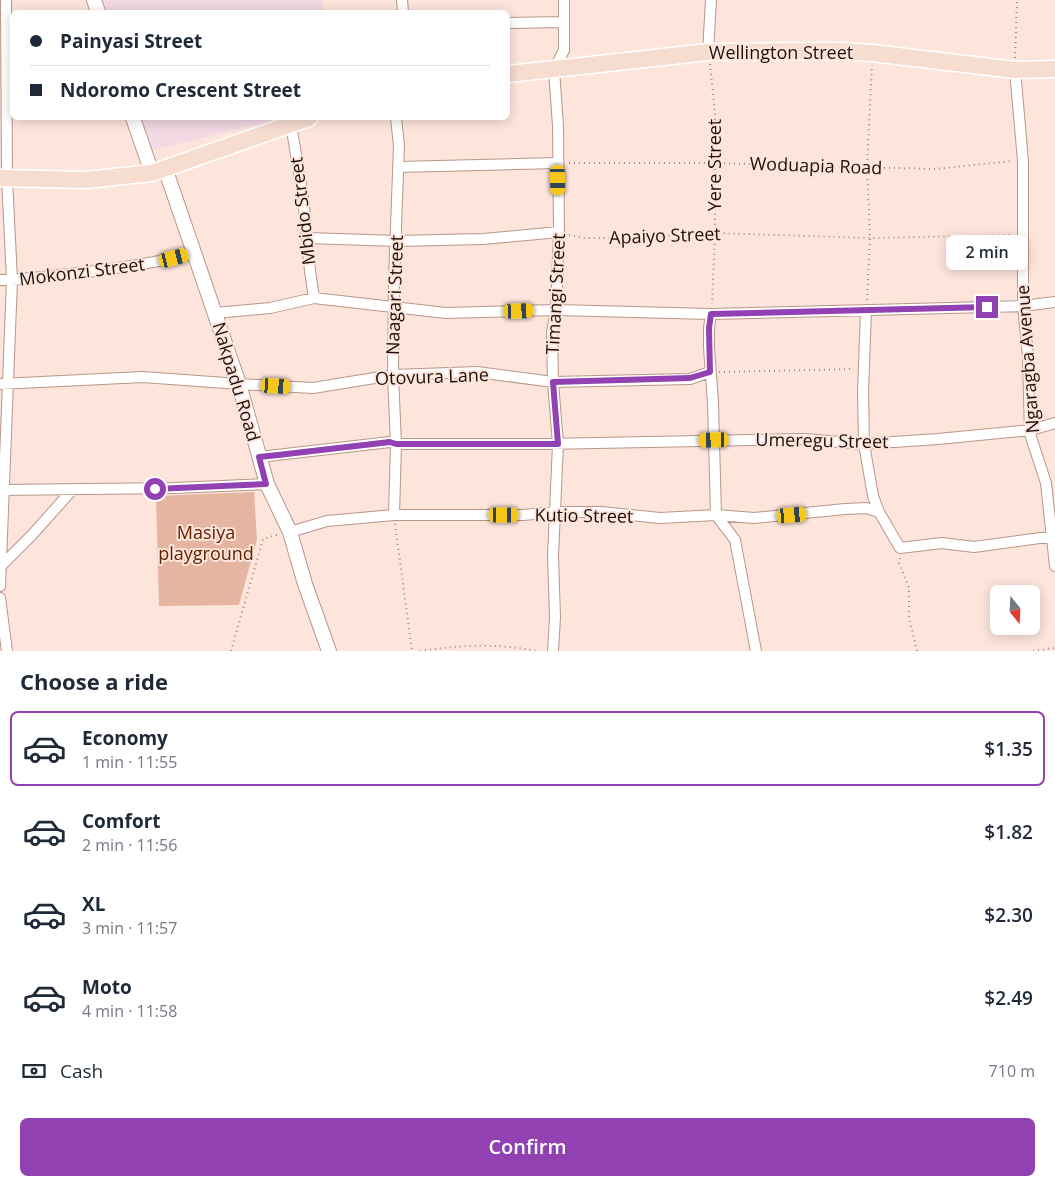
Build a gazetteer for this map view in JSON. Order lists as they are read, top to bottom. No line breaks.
{"streets":{"main road":["Wellington Street"],"street":["Mbido Street","Mokonzi Street","Timangi Street","Naagari Street","Ngaragba Avenue","Otovura Lane","Nakpadu Road","Umeregu Street","Kutio Street"],"path":["Yere Street","Woduapia Road","Apaiyo Street"]},"crossings":[["Wellington Street","Yere Street"],["Wellington Street","Timangi Street"],["Wellington Street","Ngaragba Avenue"],["Yere Street","Woduapia Road"],["Yere Street","Apaiyo Street"],["Woduapia Road","Timangi Street"],["Woduapia Road","Ngaragba Avenue"],["Apaiyo Street","Timangi Street"],["Apaiyo Street","Ngaragba Avenue"],["Mokonzi Street","Nakpadu Road"],["Timangi Street","Otovura Lane"],["Timangi Street","Umeregu Street"],["Timangi Street","Kutio Street"],["Naagari Street","Otovura Lane"],["Naagari Street","Umeregu Street"],["Naagari Street","Kutio Street"],["Ngaragba Avenue","Umeregu Street"],["Otovura Lane","Nakpadu Road"],["Nakpadu Road","Umeregu Street"],["Nakpadu Road","Kutio Street"]],"parks":["Masiya playground"],"north":"bottom","page":{"banner":["Painyasi Street","Ndoromo Crescent Street"],"bubble":"2 min","heading":"Choose a ride","list":[{"name":"Economy","note":"1 min · 11:55","value":"$1.35"},{"name":"Comfort","note":"2 min · 11:56","value":"$1.82"},{"name":"XL","note":"3 min · 11:57","value":"$2.30"},{"name":"Moto","note":"4 min · 11:58","value":"$2.49"}],"pay":["Cash","710 m"],"buttons":"Confirm"}}
